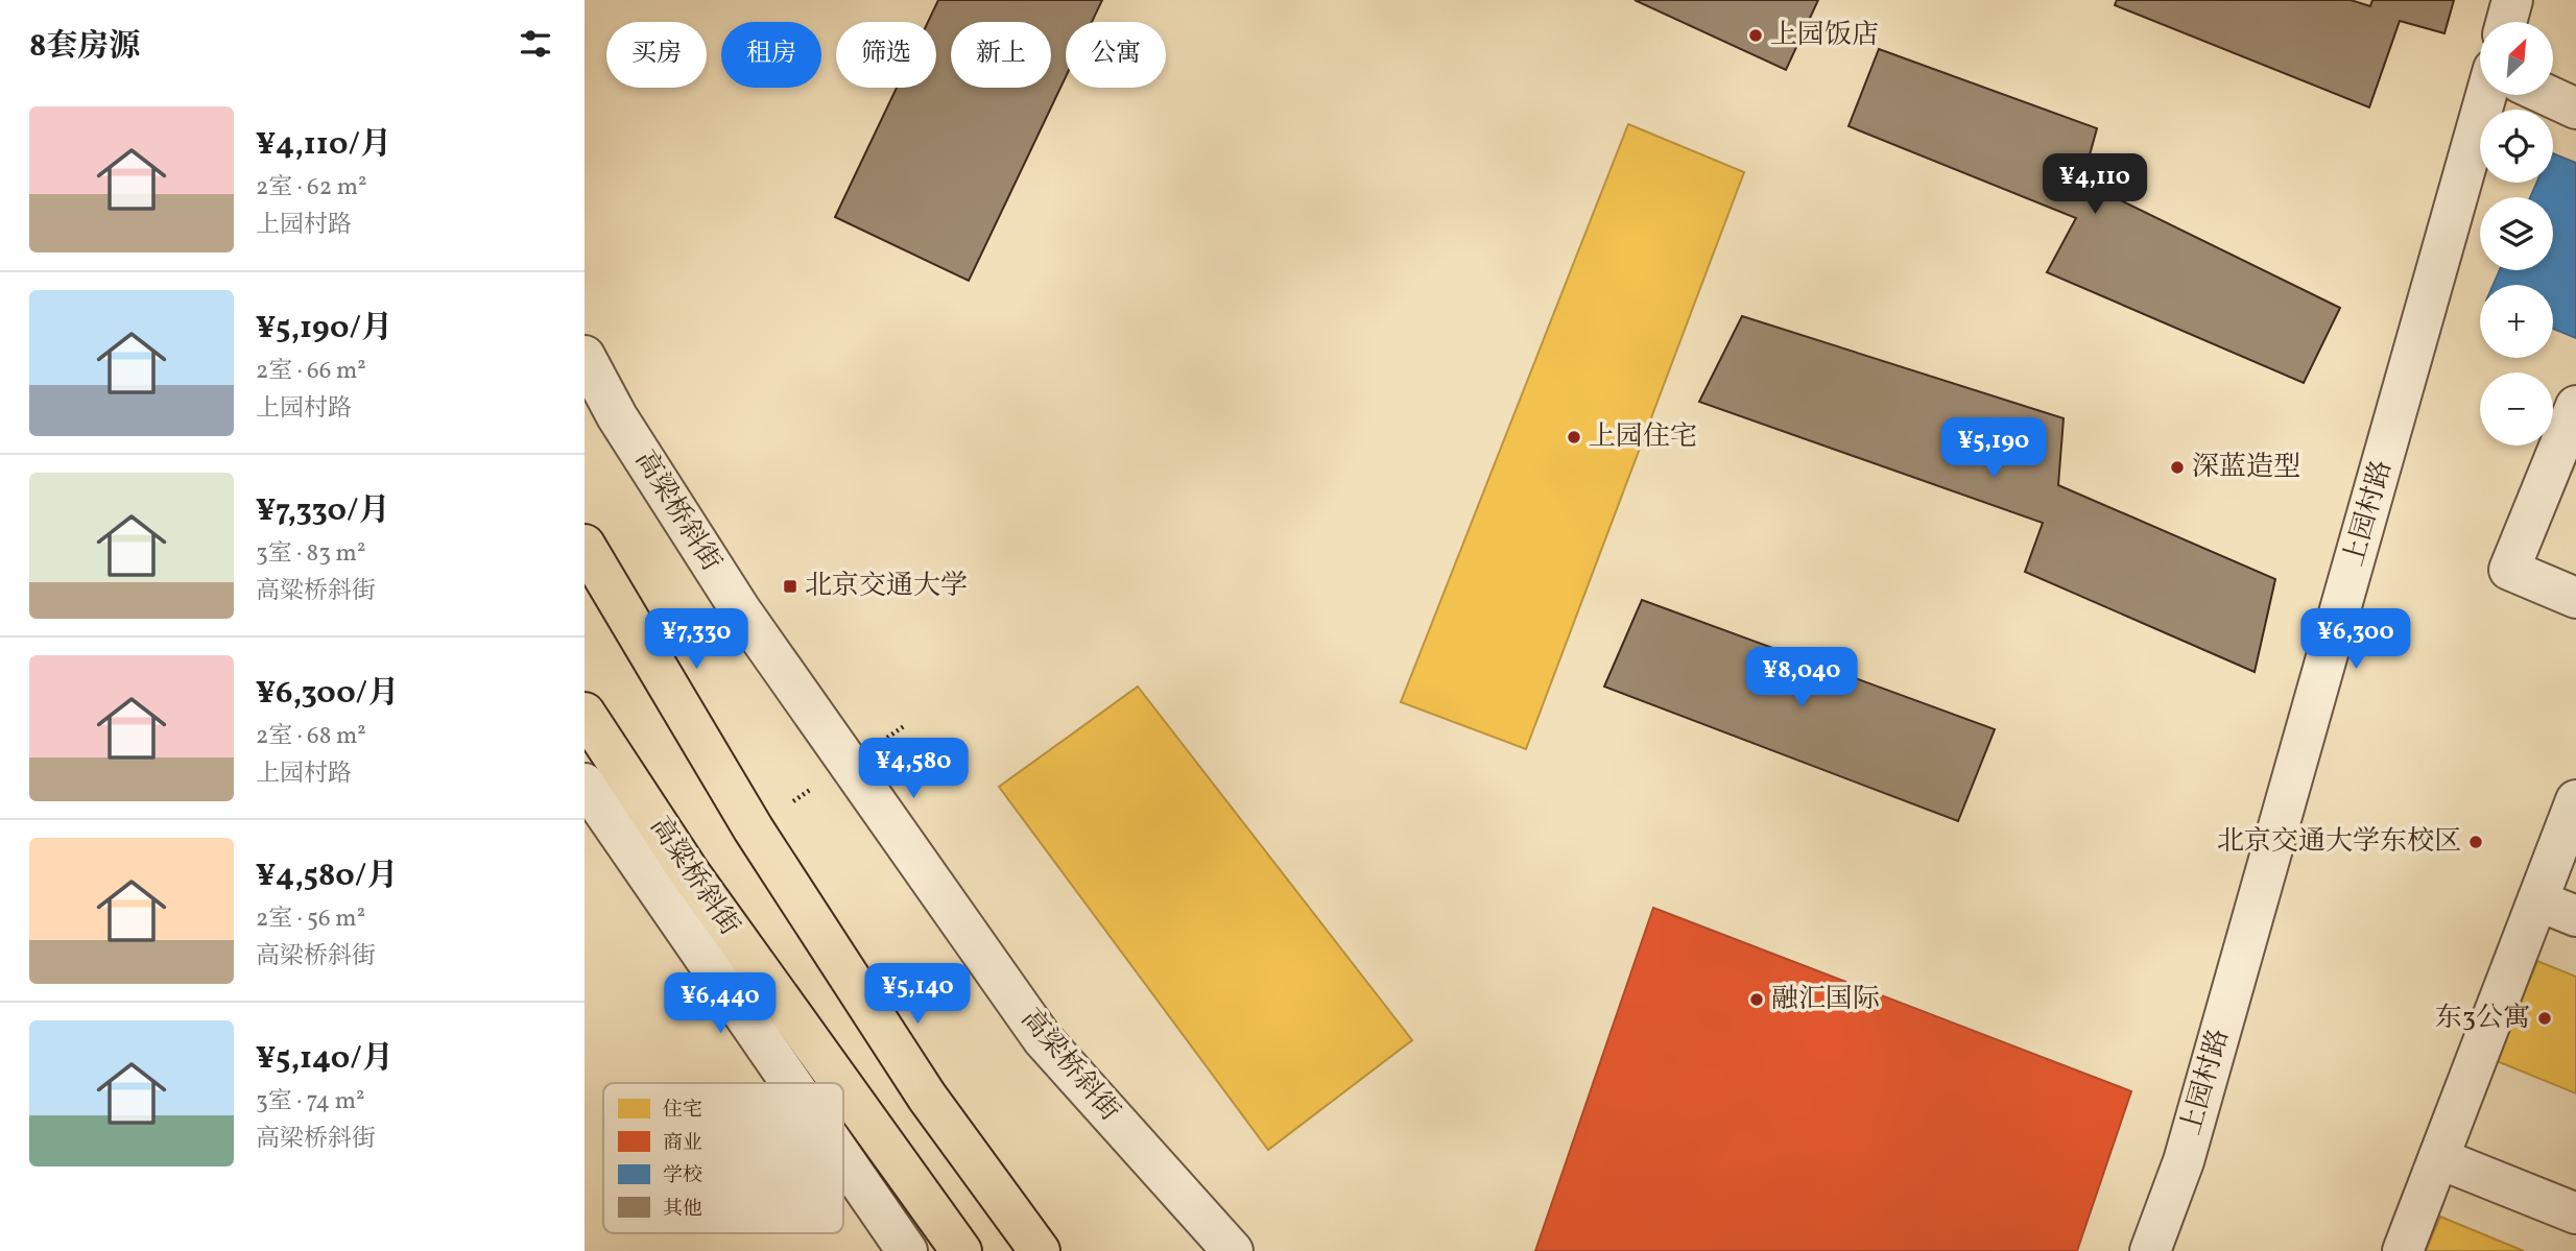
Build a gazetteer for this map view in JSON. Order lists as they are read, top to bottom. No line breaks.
{"streets":{"main road":["高粱桥斜街"],"street":["高梁桥斜街","上园村路"]},"places":{"other":["上园饭店","上园住宅","深蓝造型","北京交通大学东校区","融汇国际","东3公寓"],"transit":["北京交通大学"]},"legend":["住宅","商业","学校","其他"],"north":"top right","page":{"heading":"8套房源","map_buttons":["+","−"],"chip":["买房","租房","筛选","新上","公寓"],"list":[{"name":"¥4,110/月","note":"2室 · 62 m² · 上园村路"},{"name":"¥5,190/月","note":"2室 · 66 m² · 上园村路"},{"name":"¥7,330/月","note":"3室 · 83 m² · 高粱桥斜街"},{"name":"¥6,300/月","note":"2室 · 68 m² · 上园村路"},{"name":"¥4,580/月","note":"2室 · 56 m² · 高梁桥斜街"},{"name":"¥5,140/月","note":"3室 · 74 m² · 高梁桥斜街"}],"price":["¥4,110","¥5,190","¥7,330","¥6,300","¥8,040","¥4,580","¥5,140","¥6,440"]}}
